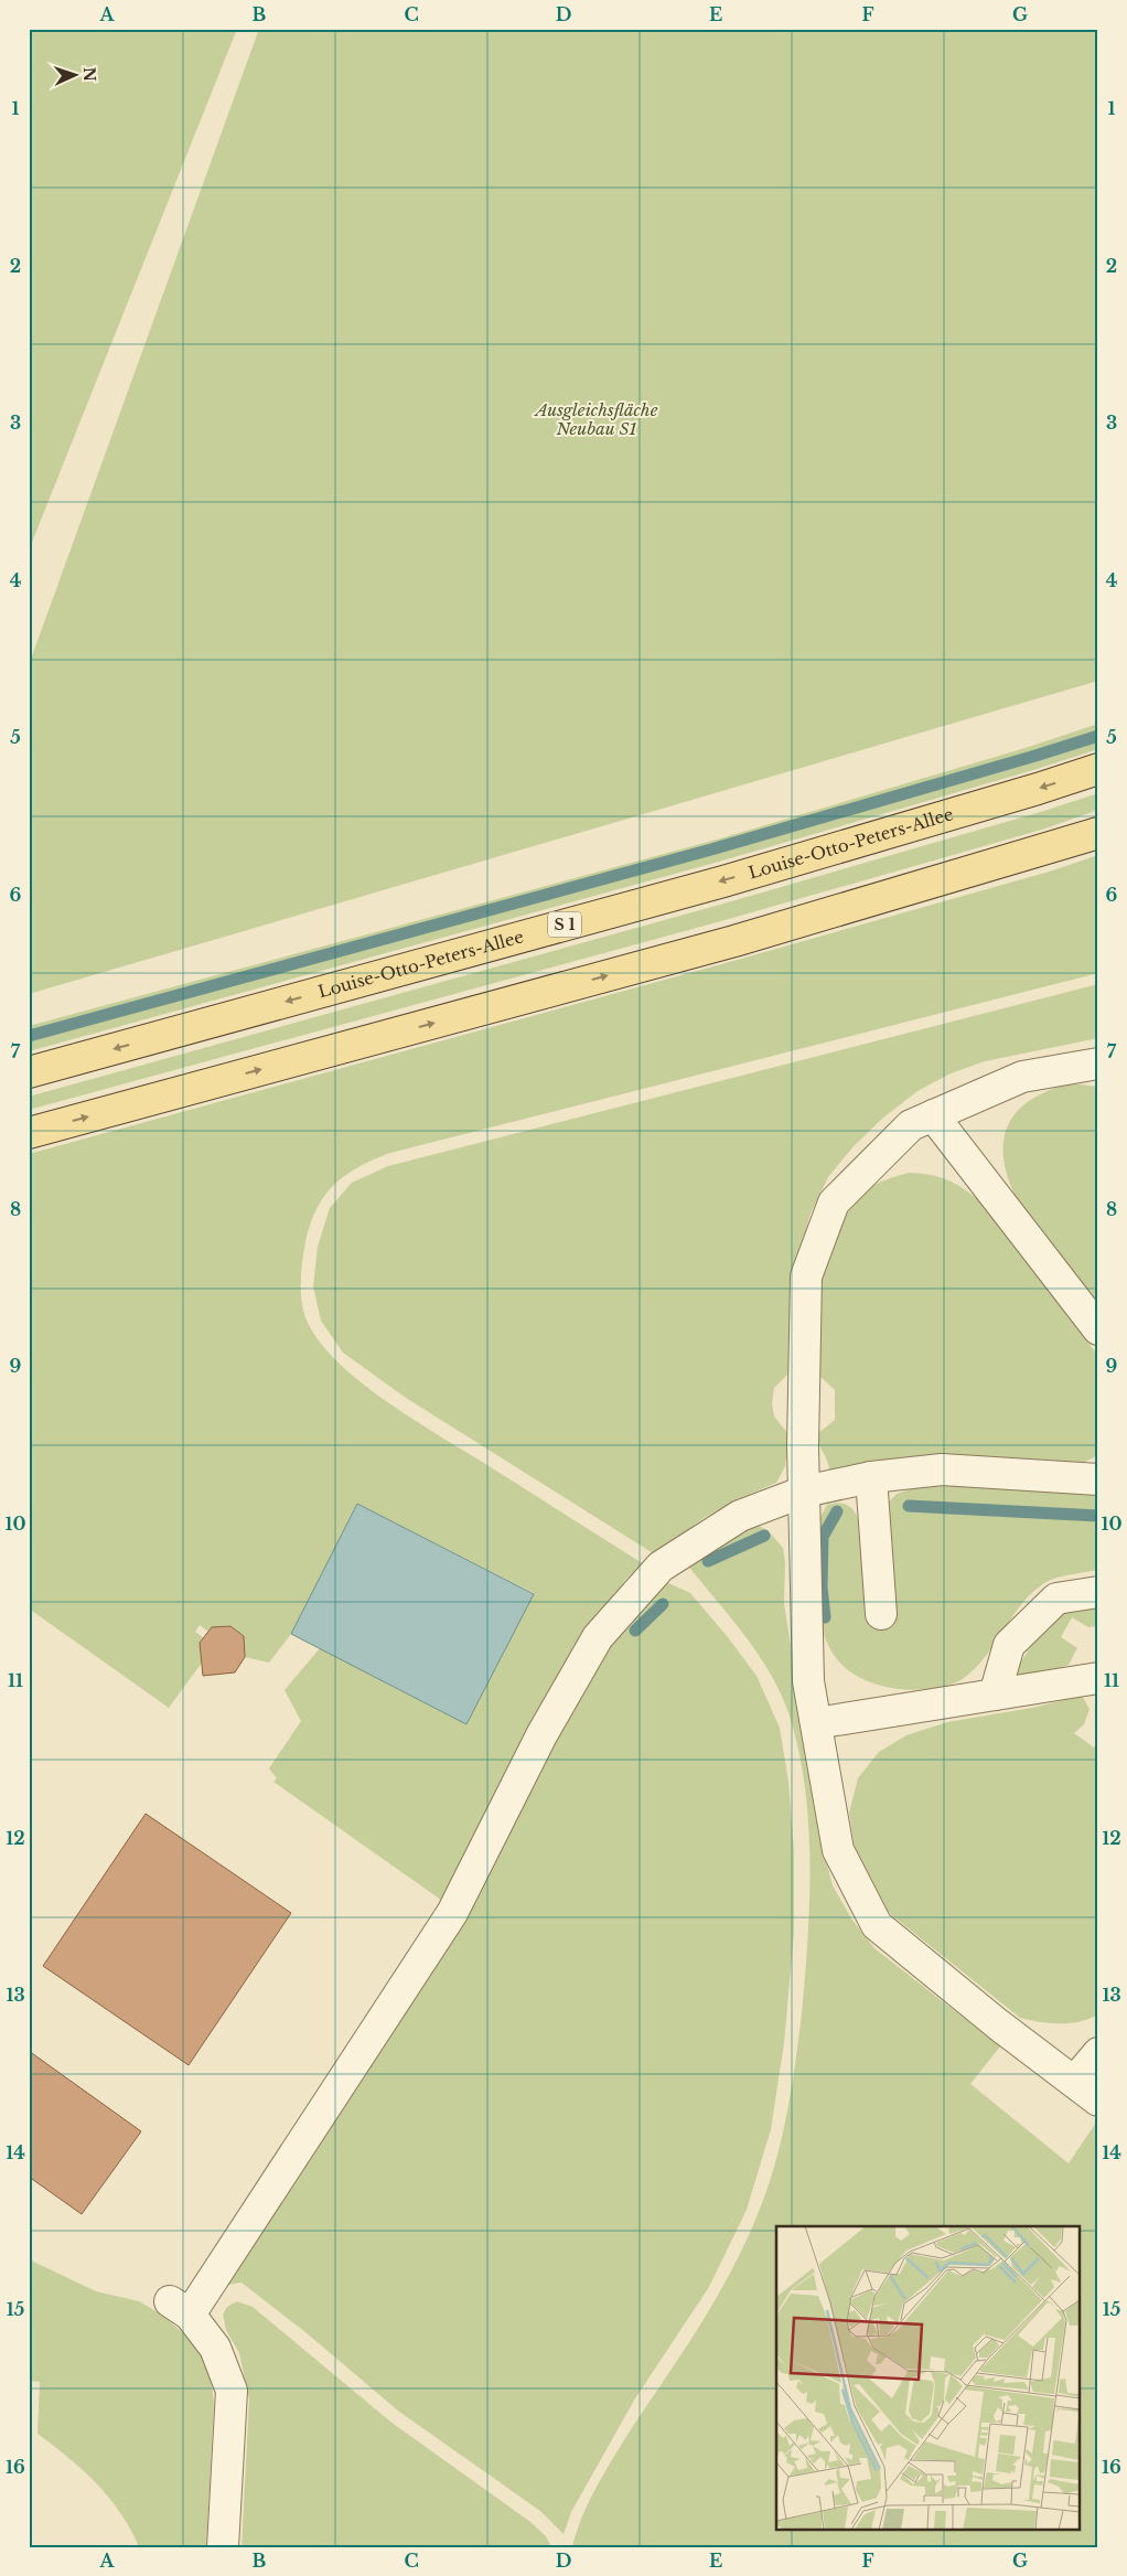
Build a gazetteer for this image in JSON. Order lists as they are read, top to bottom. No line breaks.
{"streets":{"main road":["Louise-Otto-Peters-Allee","S 1"]},"parks":["Ausgleichsfläche Neubau S1"],"north":"right","grid":{"columns":["A","B","C","D","E","F","G"],"rows":["1","2","3","4","5","6","7","8","9","10","11","12","13","14","15","16"]}}
